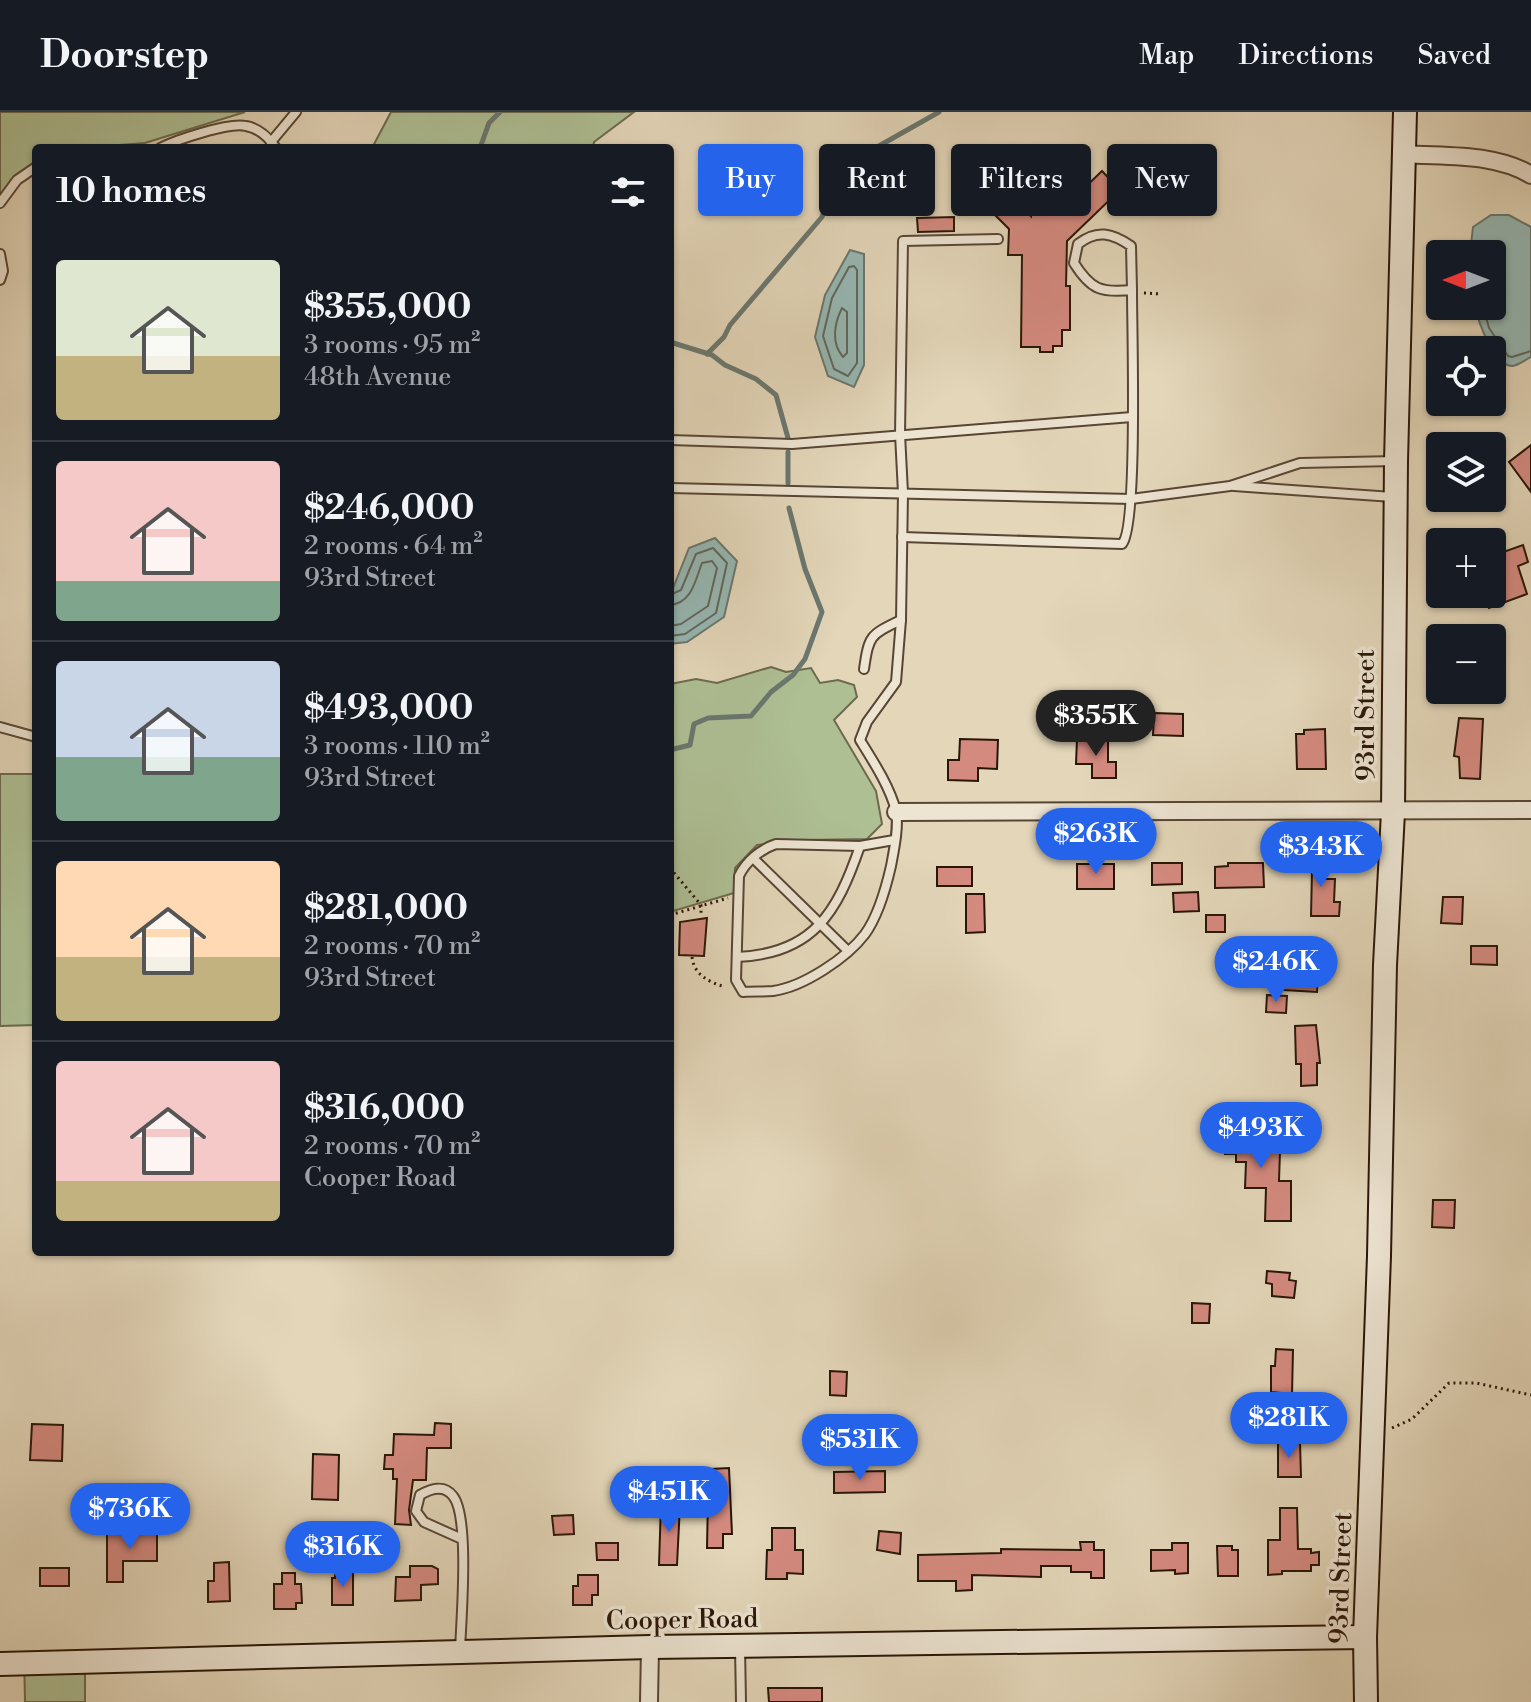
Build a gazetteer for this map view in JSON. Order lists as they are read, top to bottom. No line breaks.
{"streets":{"street":["93rd Street","Cooper Road"]},"crossings":[["93rd Street","Cooper Road"]],"north":"left","page":{"header":"Doorstep","nav":["Map","Directions","Saved"],"chip":["Buy","Rent","Filters","New"],"heading":"10 homes","map_buttons":["+","−"],"list":[{"name":"$355,000","note":"3 rooms · 95 m² · 48th Avenue"},{"name":"$246,000","note":"2 rooms · 64 m² · 93rd Street"},{"name":"$493,000","note":"3 rooms · 110 m² · 93rd Street"},{"name":"$281,000","note":"2 rooms · 70 m² · 93rd Street"},{"name":"$316,000","note":"2 rooms · 70 m² · Cooper Road"}],"price":["$355K","$263K","$343K","$246K","$493K","$281K","$531K","$451K","$736K","$316K"]}}
